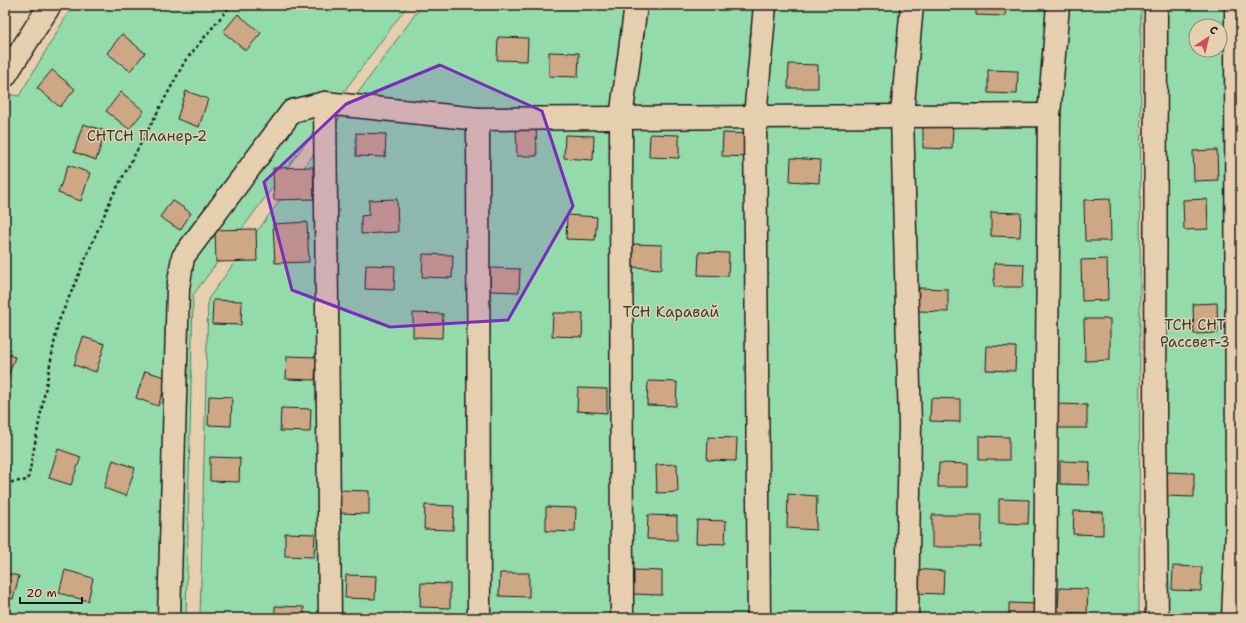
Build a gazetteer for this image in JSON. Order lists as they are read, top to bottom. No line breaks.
{"parks":["СНТСН Планер-2","ТСН Каравай","ТСН СНТ Рассвет-3"],"scale_bar":"20 m","north":"top right"}
